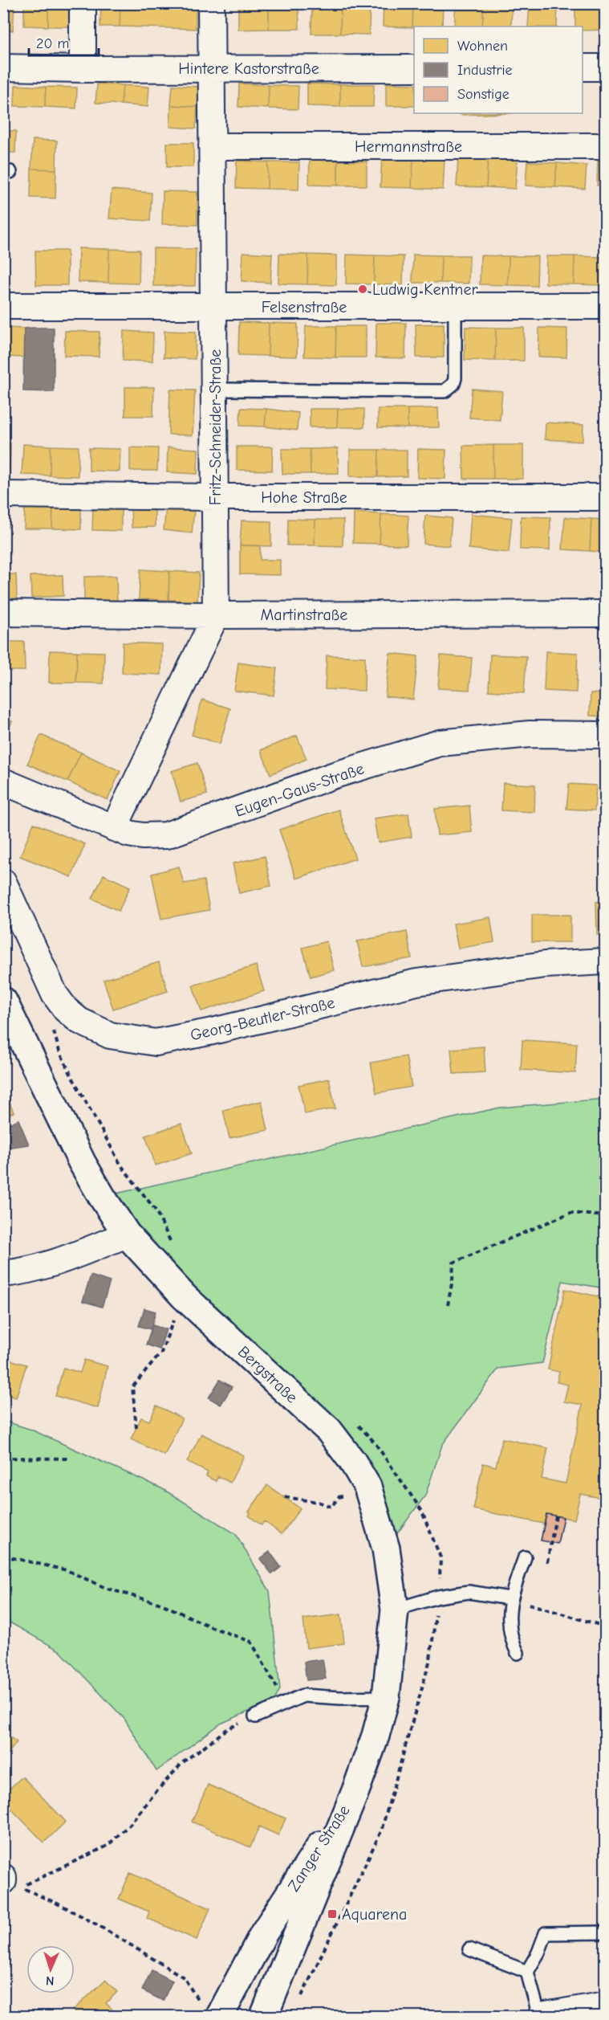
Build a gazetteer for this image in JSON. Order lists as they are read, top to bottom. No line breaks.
{"streets":{"street":["Hintere Kastorstraße","Hermannstraße","Felsenstraße","Fritz-Schneider-Straße","Hohe Straße","Martinstraße","Eugen-Gaus-Straße","Georg-Beutler-Straße","Bergstraße","Zanger Straße"]},"crossings":[["Hintere Kastorstraße","Fritz-Schneider-Straße"],["Hermannstraße","Fritz-Schneider-Straße"],["Felsenstraße","Fritz-Schneider-Straße"],["Fritz-Schneider-Straße","Hohe Straße"],["Fritz-Schneider-Straße","Martinstraße"],["Fritz-Schneider-Straße","Eugen-Gaus-Straße"],["Bergstraße","Zanger Straße"]],"places":{"other":["Ludwig Kentner"],"transit":["Aquarena"]},"legend":["Wohnen","Industrie","Sonstige"],"scale_bar":"20 m","north":"bottom"}
